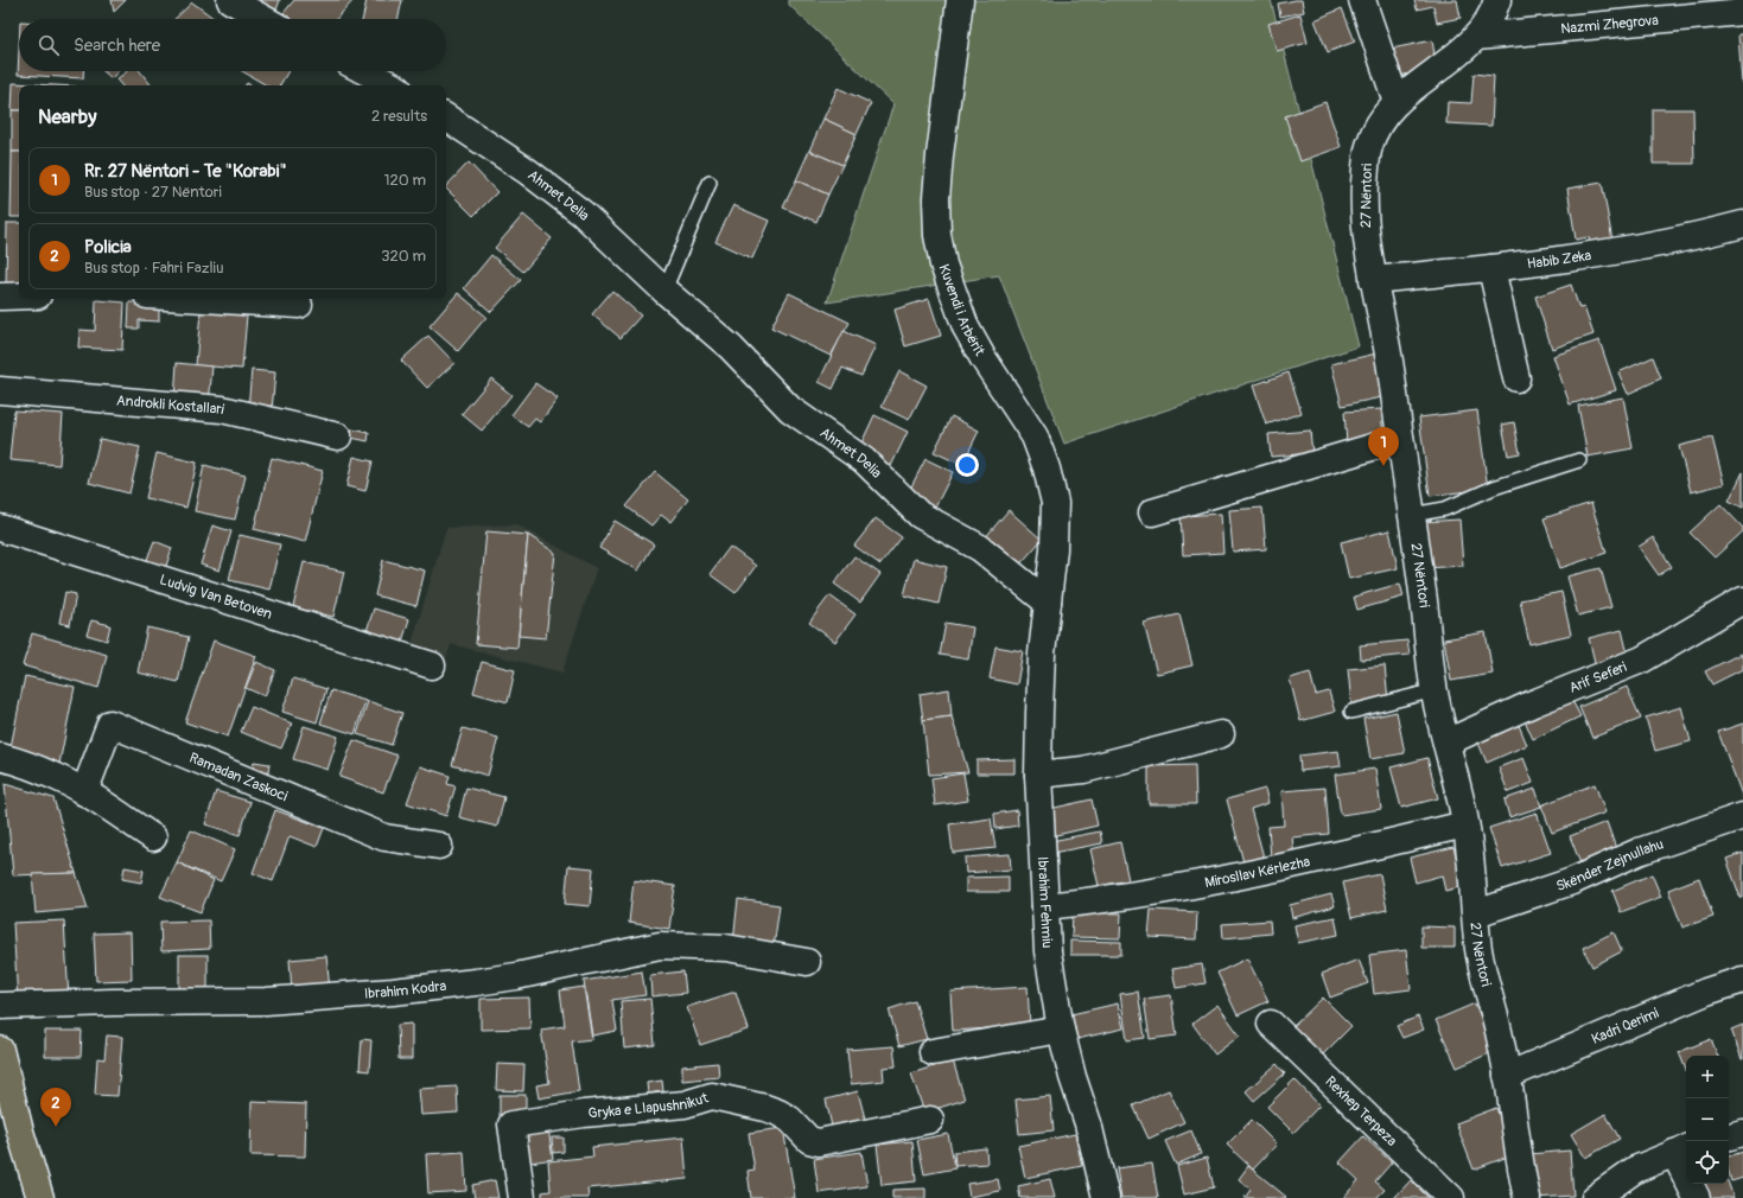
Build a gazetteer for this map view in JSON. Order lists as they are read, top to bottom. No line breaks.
{"streets":{"street":["Nazmi Zhegrova","Ahmet Delia","27 Nëntori","Habib Zeka","Kuvendi i Arbërit","Androkli Kostallari","Ludvig Van Betoven","Arif Seferi","Ramadan Zaskoci","Skënder Zejnullahu","Mirosllav Kërlezha","Ibrahim Fehmiu","Ibrahim Kodra","Kadri Qerimi","Gryka e Llapushnikut","Rexhep Terpeza"]},"crossings":[["Nazmi Zhegrova","27 Nëntori"],["Ahmet Delia","Kuvendi i Arbërit"],["Ahmet Delia","Ibrahim Fehmiu"],["27 Nëntori","Habib Zeka"],["27 Nëntori","Arif Seferi"],["27 Nëntori","Skënder Zejnullahu"],["27 Nëntori","Mirosllav Kërlezha"],["27 Nëntori","Kadri Qerimi"],["Kuvendi i Arbërit","Ibrahim Fehmiu"],["Mirosllav Kërlezha","Ibrahim Fehmiu"]],"page":{"search":"Search here","heading":["Nearby","2 results"],"list":[{"mark":"1","name":"Rr. 27 Nëntori - Te \"Korabi\"","note":"Bus stop · 27 Nëntori","value":"120 m"},{"mark":"2","name":"Policia","note":"Bus stop · Fahri Fazliu","value":"320 m"}],"pins":["1","2"],"map_buttons":["+","−"]}}
